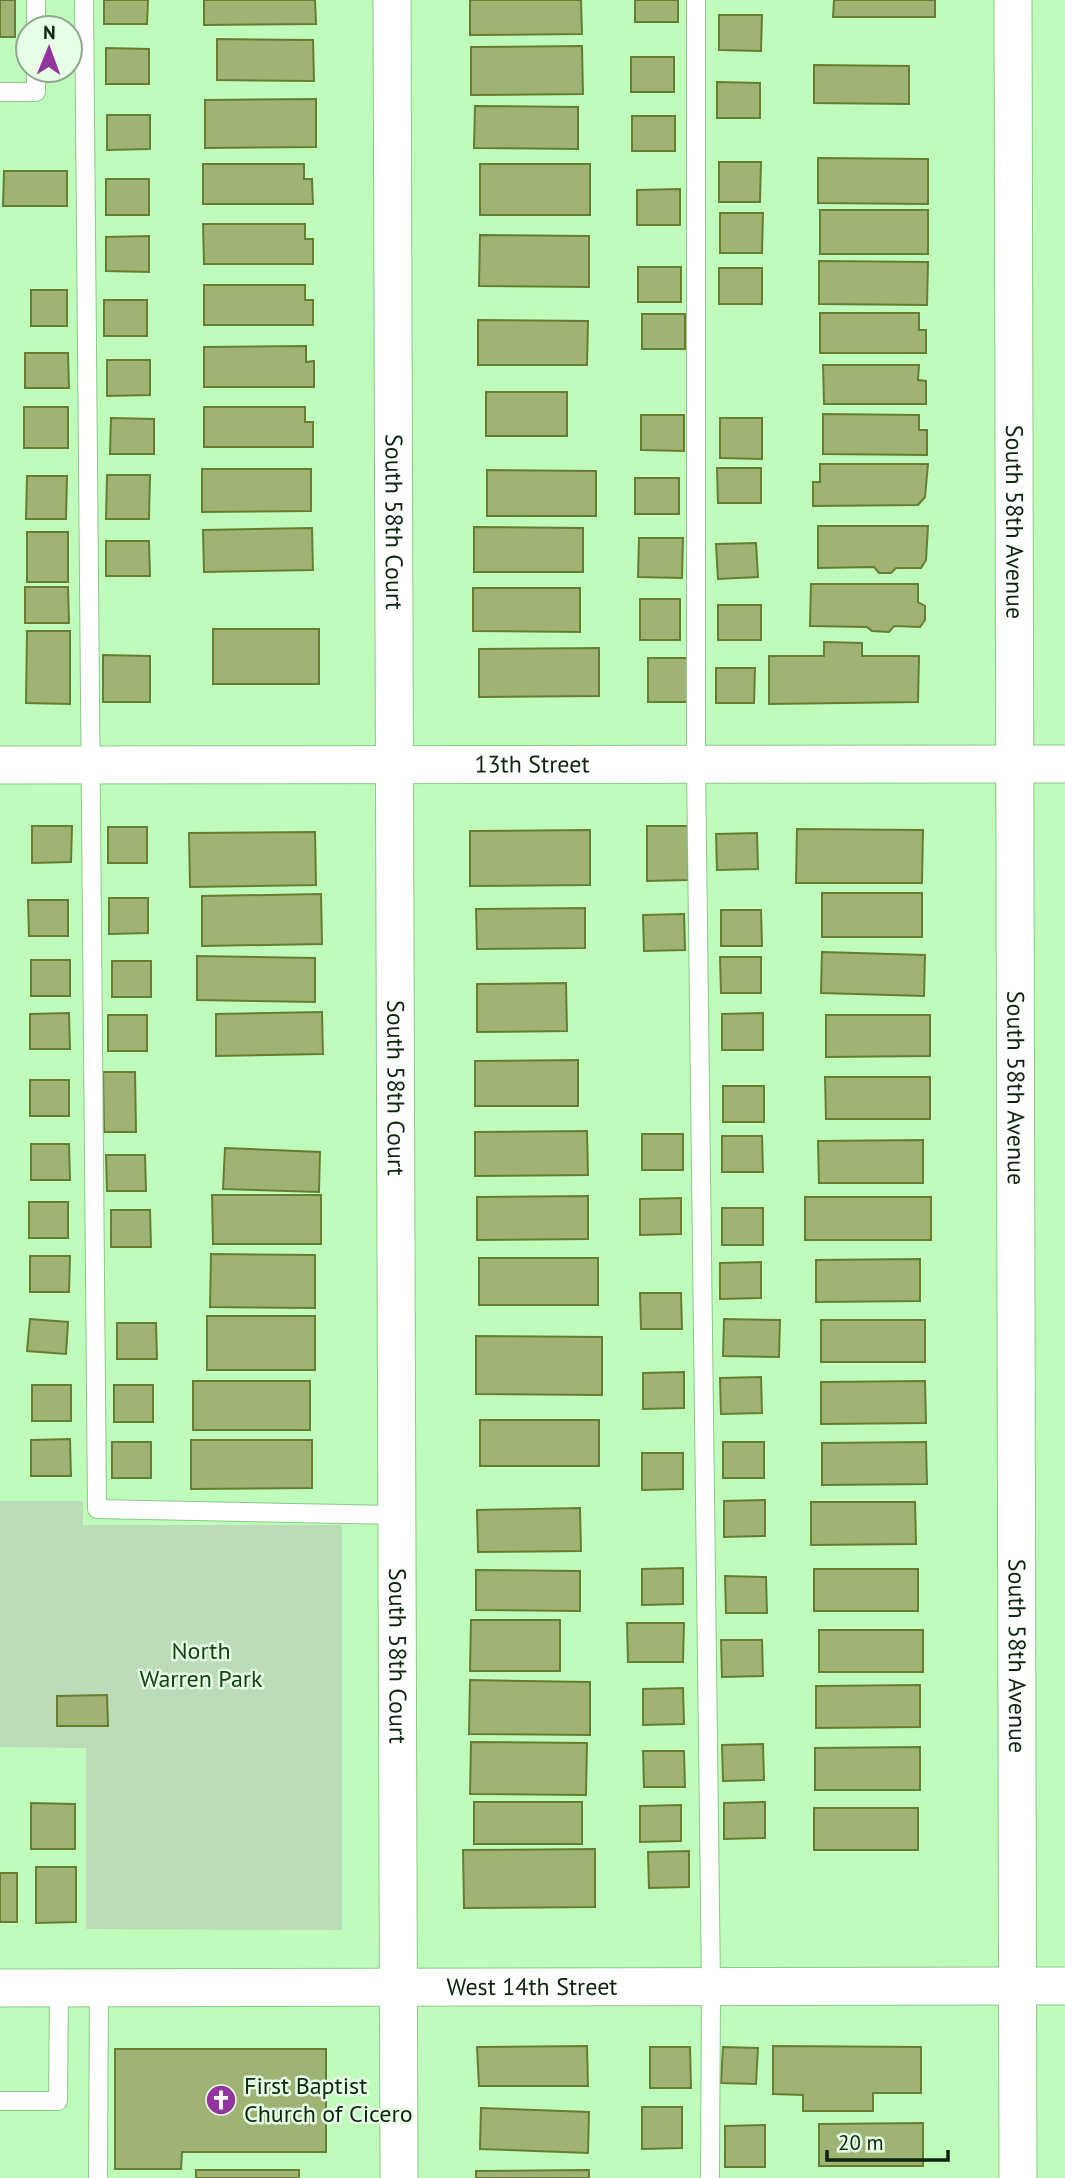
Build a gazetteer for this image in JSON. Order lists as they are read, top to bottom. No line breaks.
{"streets":{"street":["South 58th Court","South 58th Avenue","13th Street","West 14th Street"]},"crossings":[["South 58th Court","13th Street"],["South 58th Court","West 14th Street"],["South 58th Avenue","13th Street"],["South 58th Avenue","West 14th Street"]],"parks":["North Warren Park"],"places":{"church":["First Baptist Church of Cicero"]},"scale_bar":"20 m","north":"top"}
